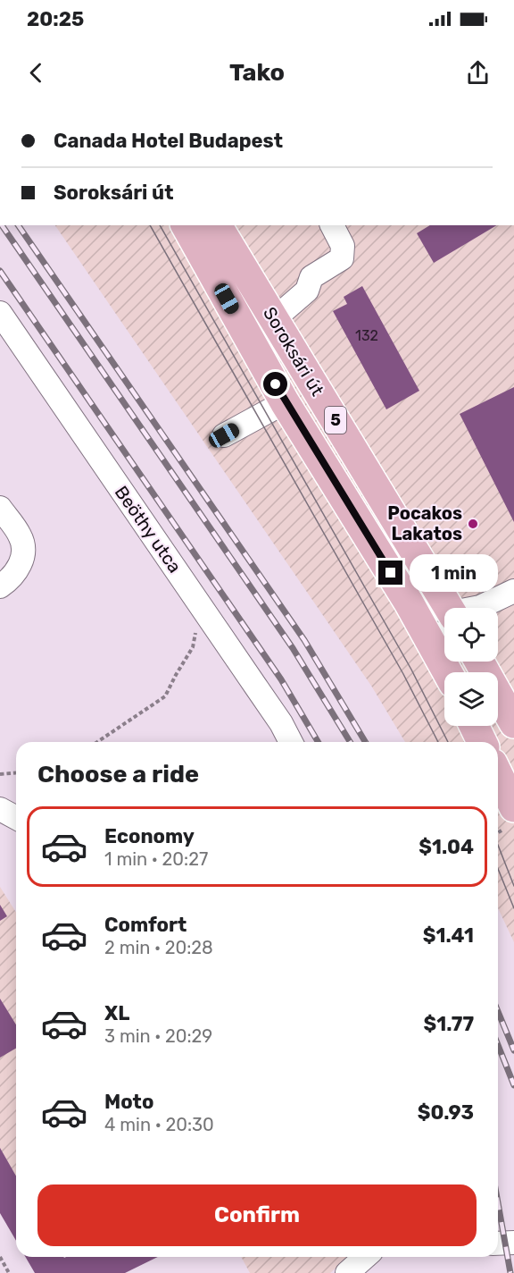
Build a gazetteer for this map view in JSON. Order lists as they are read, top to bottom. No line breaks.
{"streets":{"main road":["Soroksári út","5"],"street":["Beöthy utca"]},"places":["Pocakos Lakatos"],"house_numbers":["132"],"page":{"status":"20:25","header":"Tako","banner":["Canada Hotel Budapest","Soroksári út"],"bubble":"1 min","heading":"Choose a ride","list":[{"name":"Economy","note":"1 min · 20:27","value":"$1.04"},{"name":"Comfort","note":"2 min · 20:28","value":"$1.41"},{"name":"XL","note":"3 min · 20:29","value":"$1.77"},{"name":"Moto","note":"4 min · 20:30","value":"$0.93"}],"buttons":"Confirm"}}
